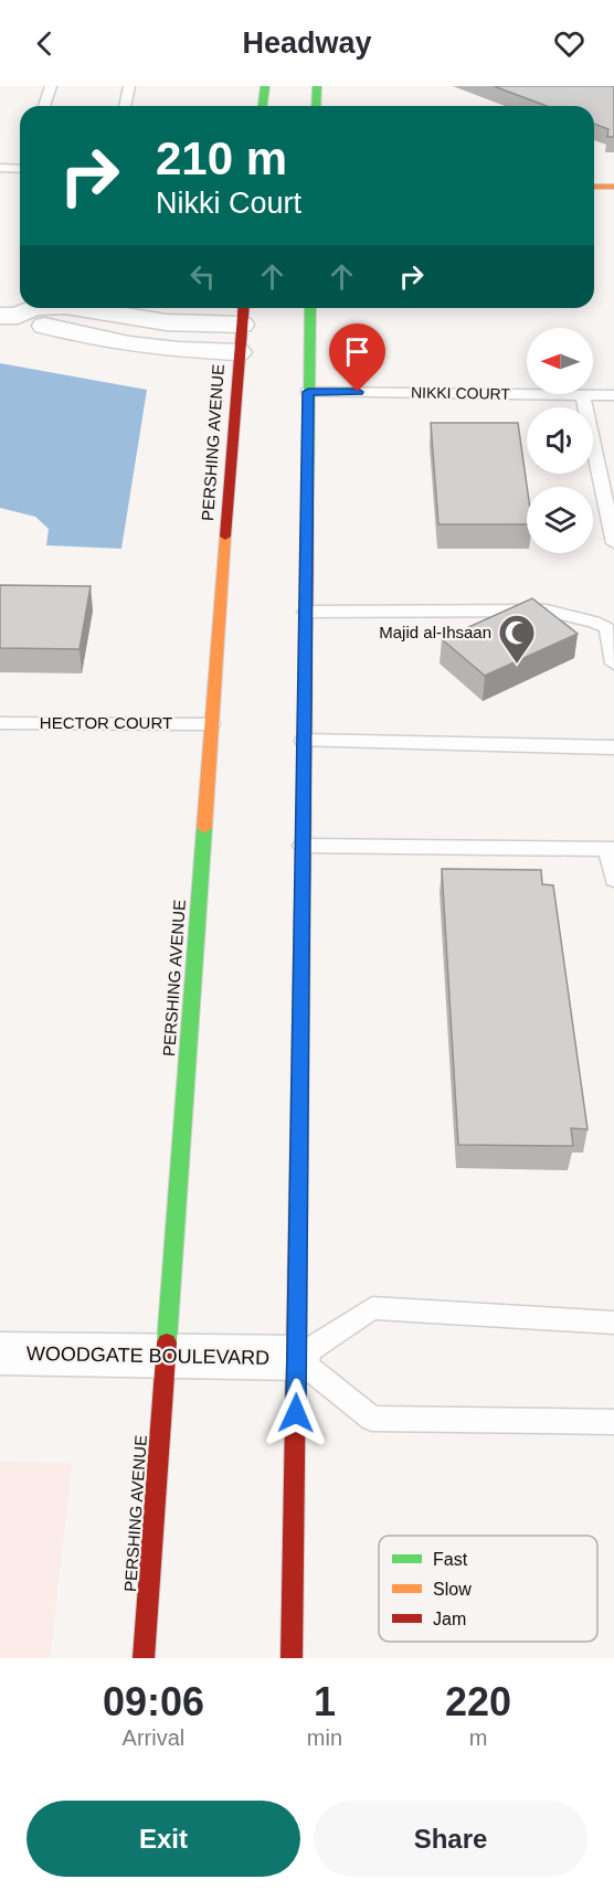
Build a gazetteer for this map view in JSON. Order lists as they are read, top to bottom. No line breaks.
{"streets":{"street":["PERSHING AVENUE","WOODGATE BOULEVARD"],"lane":["NIKKI COURT","HECTOR COURT"]},"crossings":[["PERSHING AVENUE","HECTOR COURT"],["PERSHING AVENUE","WOODGATE BOULEVARD"]],"places":{"mosque":["Majid al-Ihsaan"]},"legend":["Fast","Slow","Jam"],"north":"left","page":{"header":"Headway","turn":["210 m","Nikki Court"],"eta":["09:06","Arrival","1","min","220","m"],"buttons":["Exit","Share"]}}
